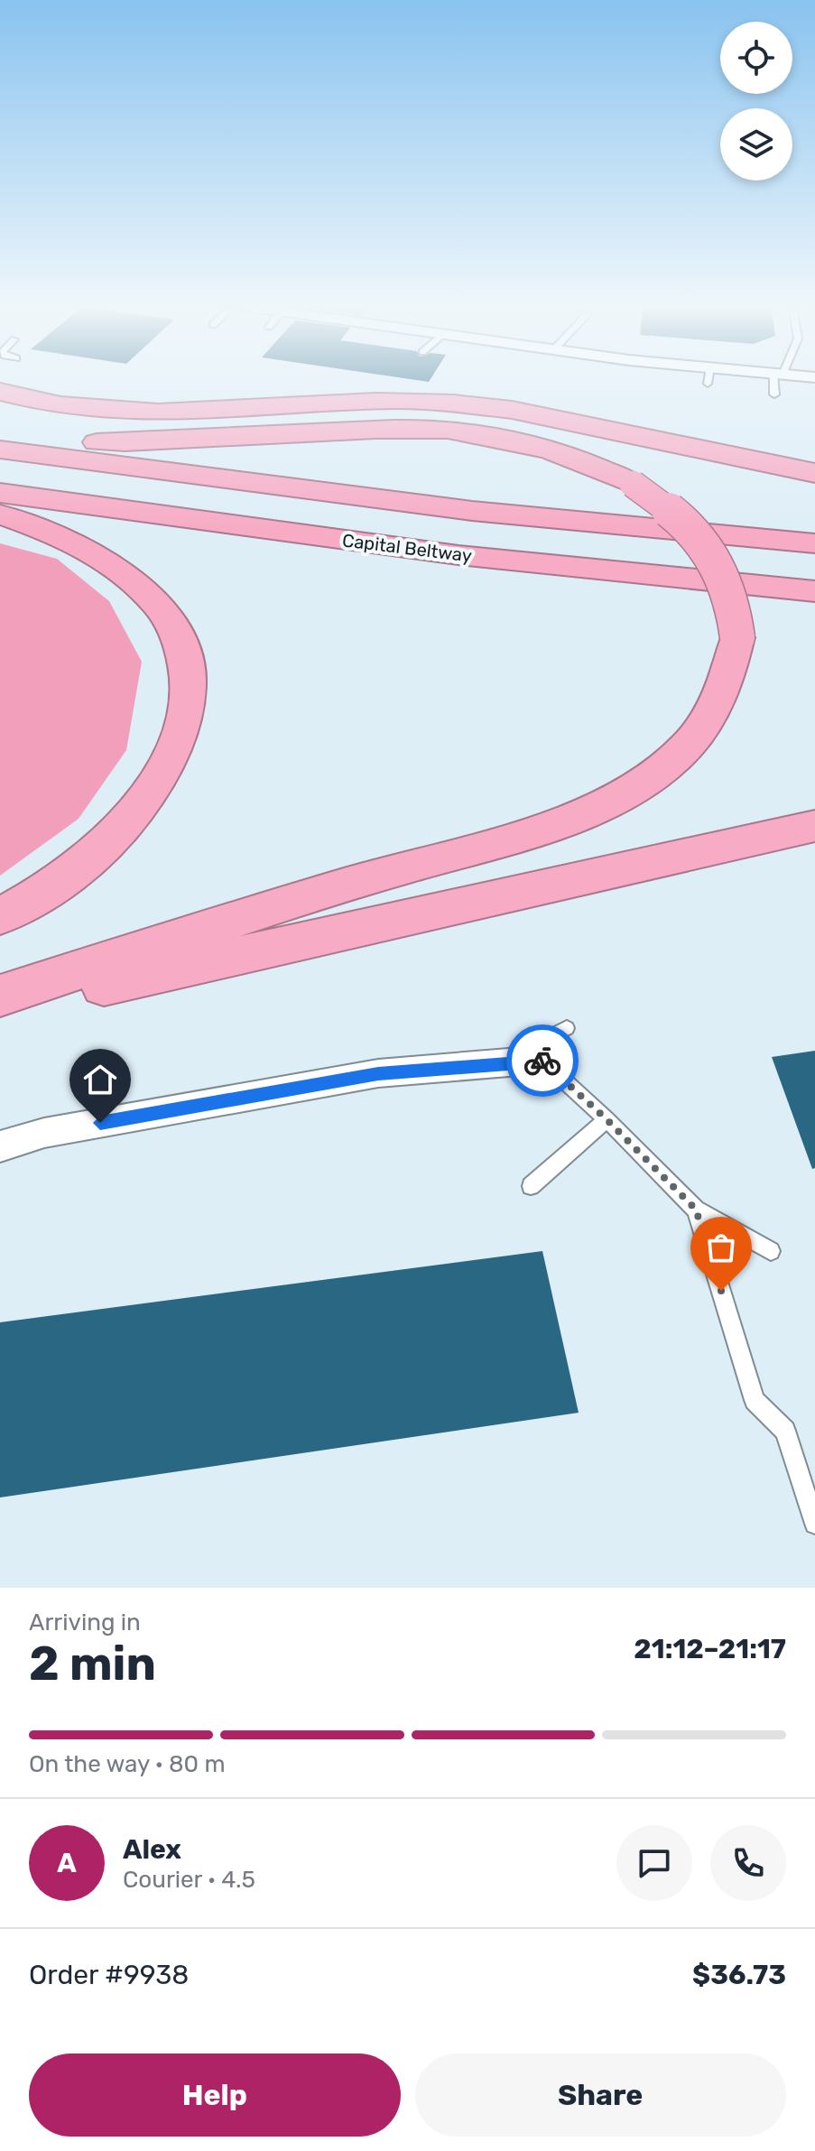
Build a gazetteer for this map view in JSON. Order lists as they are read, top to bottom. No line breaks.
{"streets":{"highway":["Capital Beltway"]},"page":{"heading":["2 min","Arriving in","21:12–21:17"],"panel":["Alex","Courier · 4.5","Order #9938","$36.73"],"bar":"On the way · 80 m","round":"A","buttons":["Help","Share"]}}
